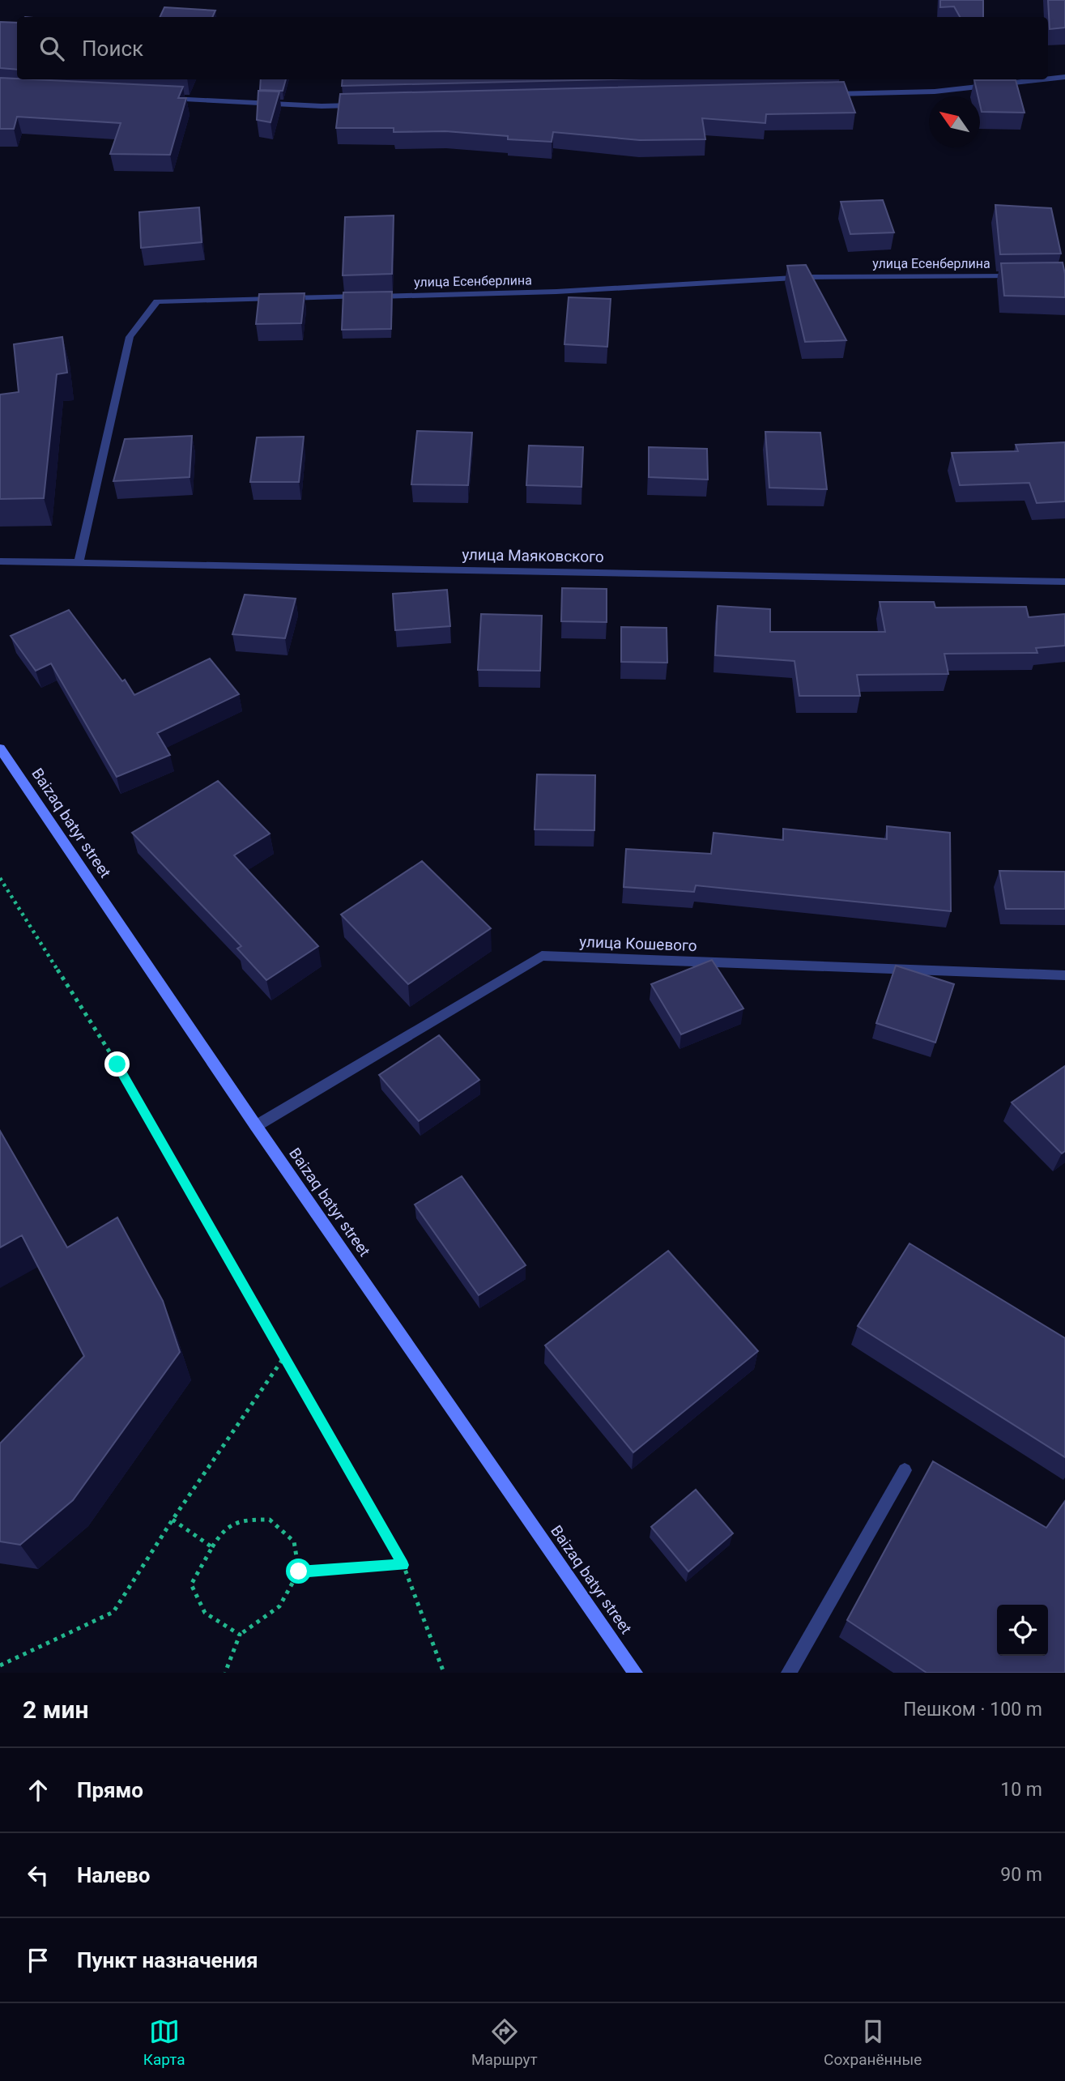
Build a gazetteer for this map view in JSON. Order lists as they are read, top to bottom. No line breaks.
{"streets":{"main road":["Baizaq batyr street"],"street":["улица Есенберлина","улица Маяковского","улица Кошевого"]},"crossings":[["улица Есенберлина","улица Маяковского"],["Baizaq batyr street","улица Кошевого"]],"north":"top left","page":{"search":"Поиск","heading":["2 мин","Пешком · 100 m"],"list":[["Прямо","10 m"],["Налево","90 m"],"Пункт назначения"],"nav":["Карта","Маршрут","Сохранённые"]}}
